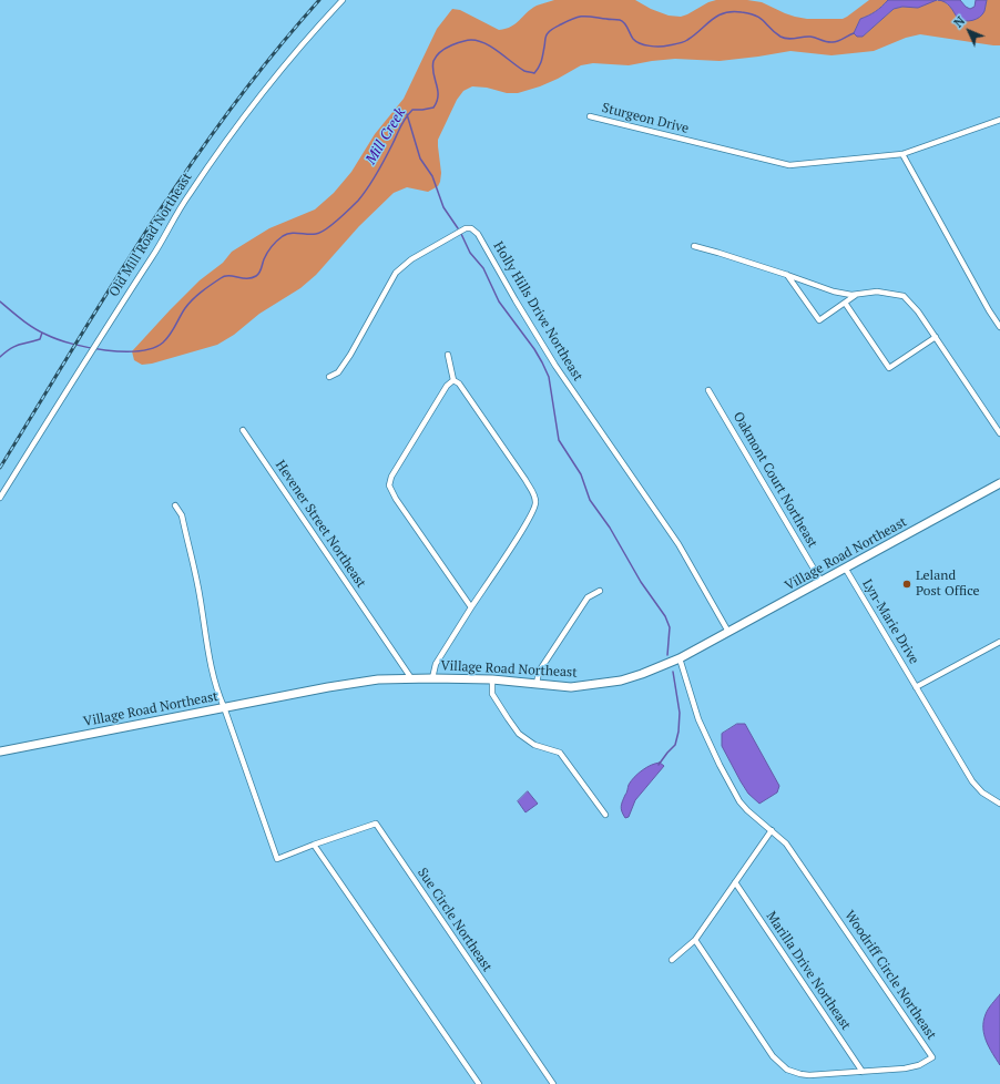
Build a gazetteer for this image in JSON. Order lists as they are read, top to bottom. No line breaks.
{"streets":{"main road":["Village Road Northeast"],"street":["Sturgeon Drive","Old Mill Road Northeast","Holly Hills Drive Northeast","Oakmont Court Northeast","Hevener Street Northeast","Lyn-Marie Drive","Sue Circle Northeast","Marilla Drive Northeast","Woodriff Circle Northeast"]},"crossings":[["Holly Hills Drive Northeast","Village Road Northeast"],["Oakmont Court Northeast","Village Road Northeast"],["Hevener Street Northeast","Village Road Northeast"],["Village Road Northeast","Lyn-Marie Drive"],["Village Road Northeast","Sue Circle Northeast"],["Village Road Northeast","Woodriff Circle Northeast"],["Marilla Drive Northeast","Woodriff Circle Northeast"]],"water":["Mill Creek"],"places":["Leland Post Office"],"north":"top left"}
